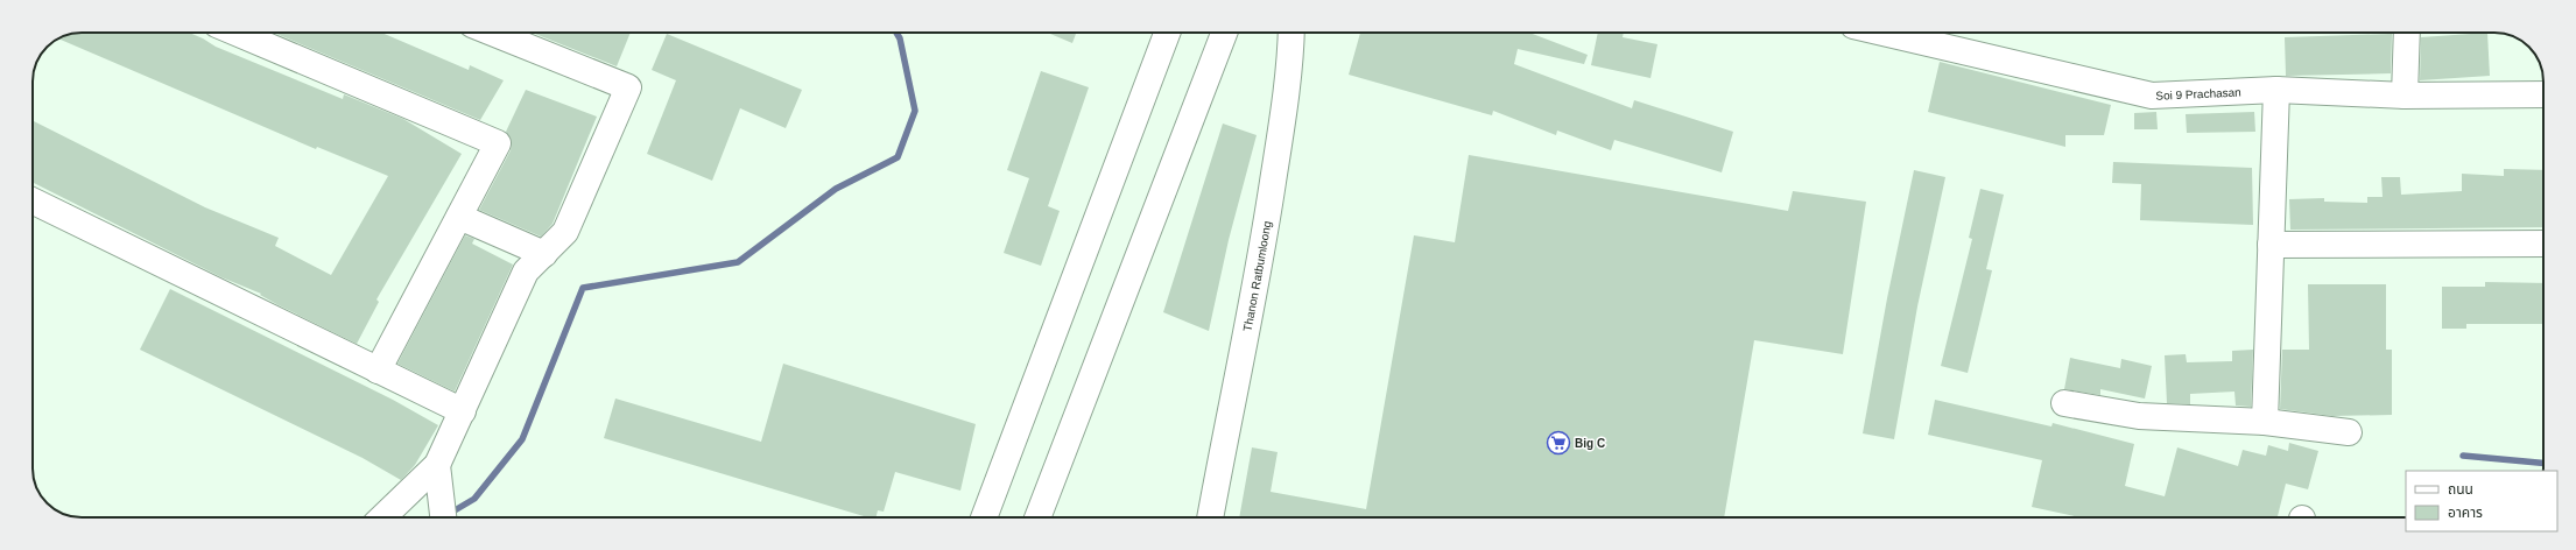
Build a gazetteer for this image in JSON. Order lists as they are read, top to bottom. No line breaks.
{"streets":{"street":["Soi 9 Prachasan","Thanon Ratbumloong"]},"places":{"supermarket":["Big C"]},"legend":["ถนน","อาคาร"]}
